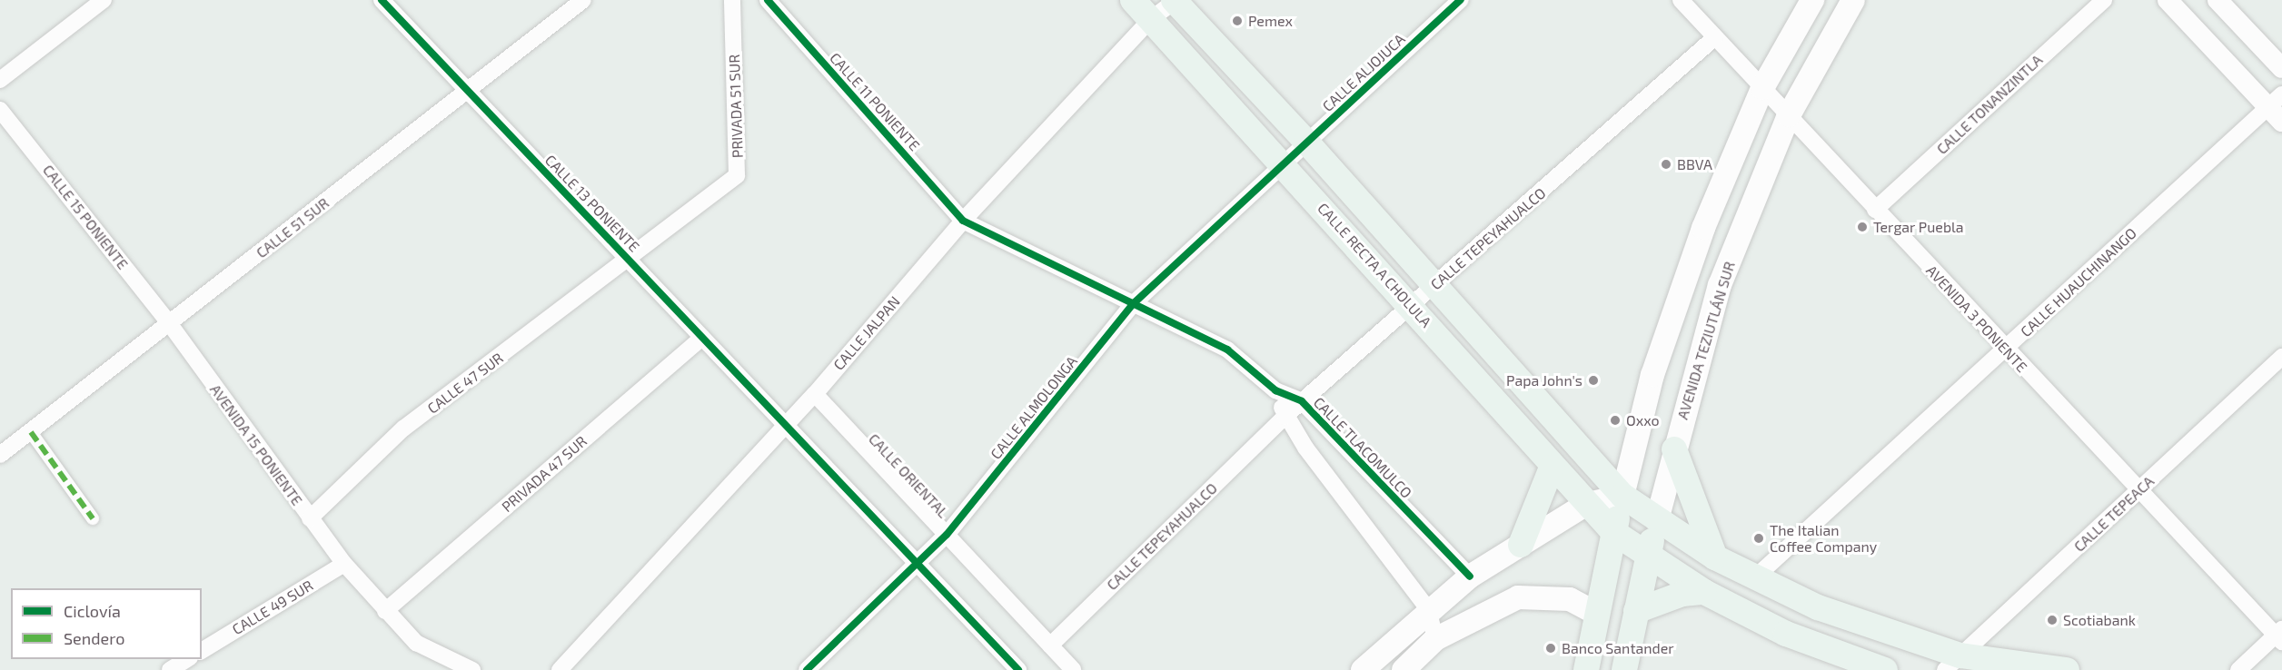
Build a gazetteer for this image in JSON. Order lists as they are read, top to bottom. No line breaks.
{"streets":{"main road":["CALLE RECTA A CHOLULA","AVENIDA TEZIUTLÁN SUR"],"street":["CALLE ALJOJUCA","CALLE 11 PONIENTE","CALLE TONANZINTLA","PRIVADA 51 SUR","CALLE 13 PONIENTE","CALLE 15 PONIENTE","CALLE 51 SUR","CALLE TEPEYAHUALCO","CALLE HUAUCHINANGO","AVENIDA 3 PONIENTE","CALLE JALPAN","CALLE 47 SUR","CALLE ALMOLONGA","AVENIDA 15 PONIENTE","CALLE TLACOMULCO","PRIVADA 47 SUR","CALLE ORIENTAL","CALLE TEPEACA","CALLE 49 SUR"]},"crossings":[["CALLE ALJOJUCA","CALLE RECTA A CHOLULA"],["CALLE ALJOJUCA","CALLE ALMOLONGA"],["CALLE 11 PONIENTE","CALLE JALPAN"],["CALLE 11 PONIENTE","CALLE TLACOMULCO"],["CALLE TONANZINTLA","AVENIDA 3 PONIENTE"],["PRIVADA 51 SUR","CALLE 13 PONIENTE"],["PRIVADA 51 SUR","CALLE 47 SUR"],["CALLE 13 PONIENTE","CALLE 51 SUR"],["CALLE 13 PONIENTE","CALLE JALPAN"],["CALLE 13 PONIENTE","CALLE 47 SUR"],["CALLE 13 PONIENTE","PRIVADA 47 SUR"],["CALLE 15 PONIENTE","CALLE 51 SUR"],["CALLE 15 PONIENTE","AVENIDA 15 PONIENTE"],["CALLE 51 SUR","AVENIDA 15 PONIENTE"],["CALLE TEPEYAHUALCO","CALLE RECTA A CHOLULA"],["CALLE TEPEYAHUALCO","AVENIDA 3 PONIENTE"],["CALLE TEPEYAHUALCO","CALLE TLACOMULCO"],["CALLE TEPEYAHUALCO","CALLE ORIENTAL"],["CALLE RECTA A CHOLULA","CALLE JALPAN"],["CALLE RECTA A CHOLULA","AVENIDA TEZIUTLÁN SUR"],["CALLE RECTA A CHOLULA","CALLE ALMOLONGA"],["CALLE HUAUCHINANGO","AVENIDA 3 PONIENTE"],["AVENIDA 3 PONIENTE","AVENIDA TEZIUTLÁN SUR"],["AVENIDA 3 PONIENTE","CALLE TEPEACA"],["CALLE JALPAN","CALLE TLACOMULCO"],["CALLE JALPAN","CALLE ORIENTAL"],["CALLE 47 SUR","AVENIDA 15 PONIENTE"],["CALLE ALMOLONGA","CALLE TLACOMULCO"],["CALLE ALMOLONGA","CALLE ORIENTAL"],["AVENIDA 15 PONIENTE","PRIVADA 47 SUR"],["AVENIDA 15 PONIENTE","CALLE 49 SUR"]],"places":["Pemex","BBVA","Tergar Puebla","Papa John's","Oxxo","The Italian Coffee Company","Scotiabank","Banco Santander"],"legend":["Ciclovía","Sendero"]}
